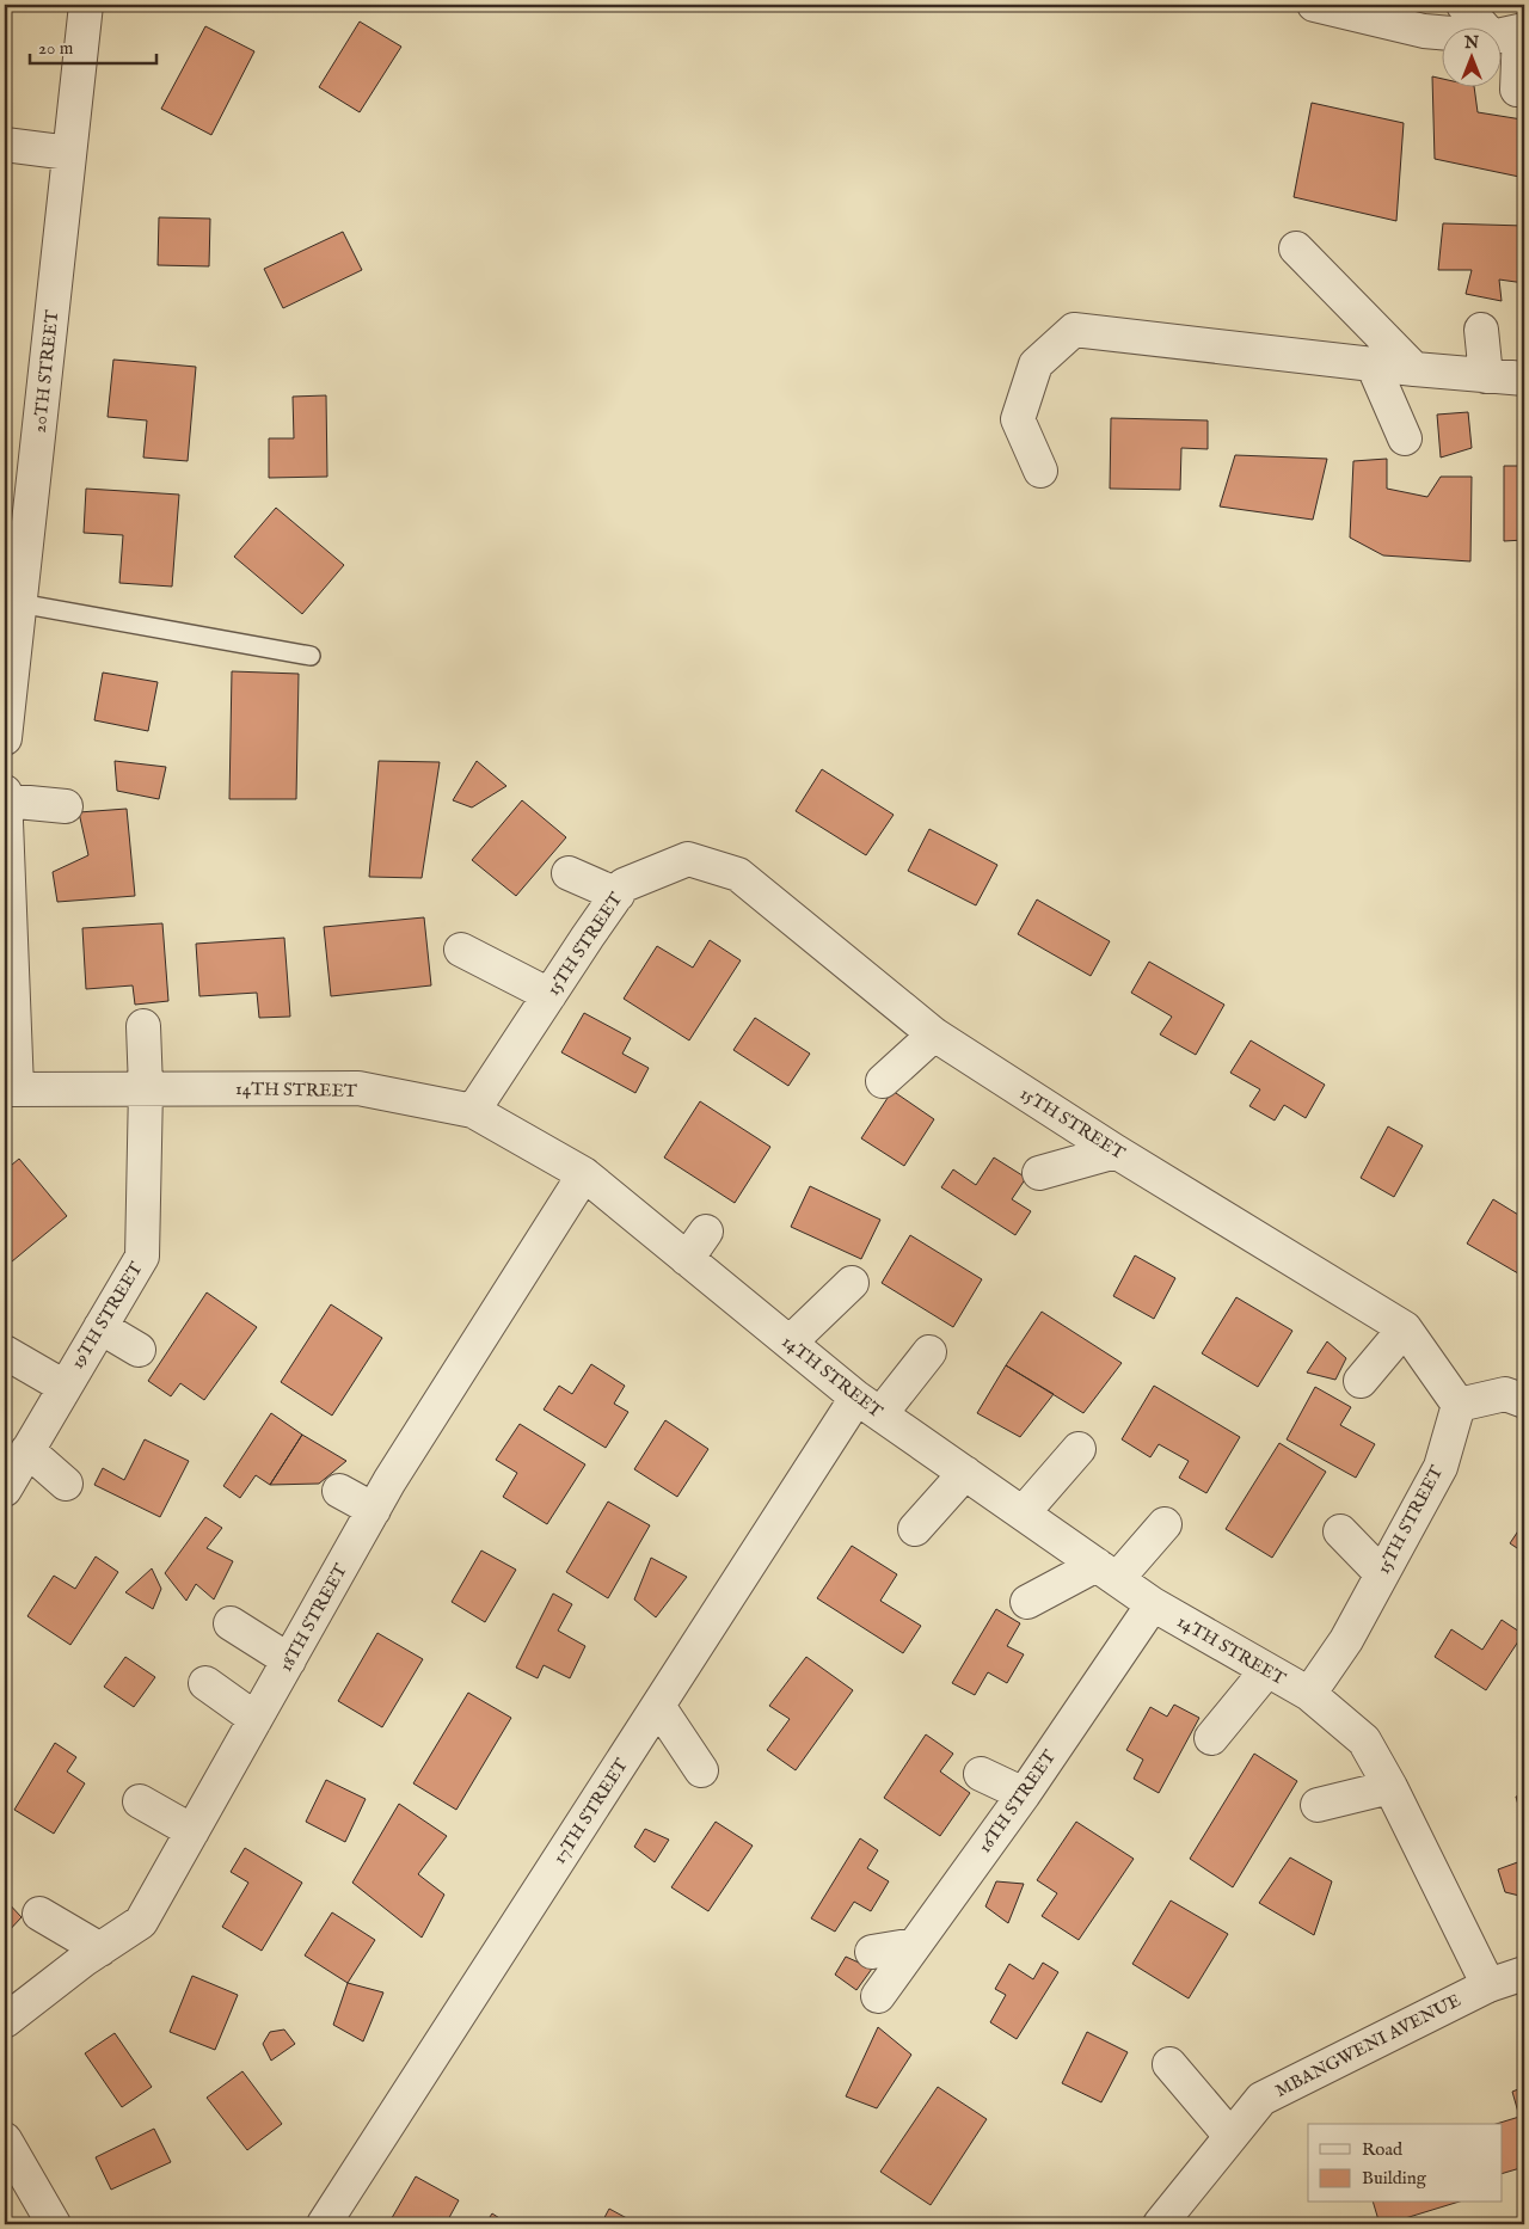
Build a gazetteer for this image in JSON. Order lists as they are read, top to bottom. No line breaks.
{"streets":{"street":["20TH STREET","15TH STREET","14TH STREET","19TH STREET","18TH STREET","16TH STREET","17TH STREET","MBANGWENI AVENUE"]},"crossings":[["15TH STREET","14TH STREET"],["14TH STREET","19TH STREET"],["14TH STREET","18TH STREET"],["14TH STREET","16TH STREET"],["14TH STREET","17TH STREET"],["14TH STREET","MBANGWENI AVENUE"]],"legend":["Road","Building"],"scale_bar":"20 m","north":"top"}
